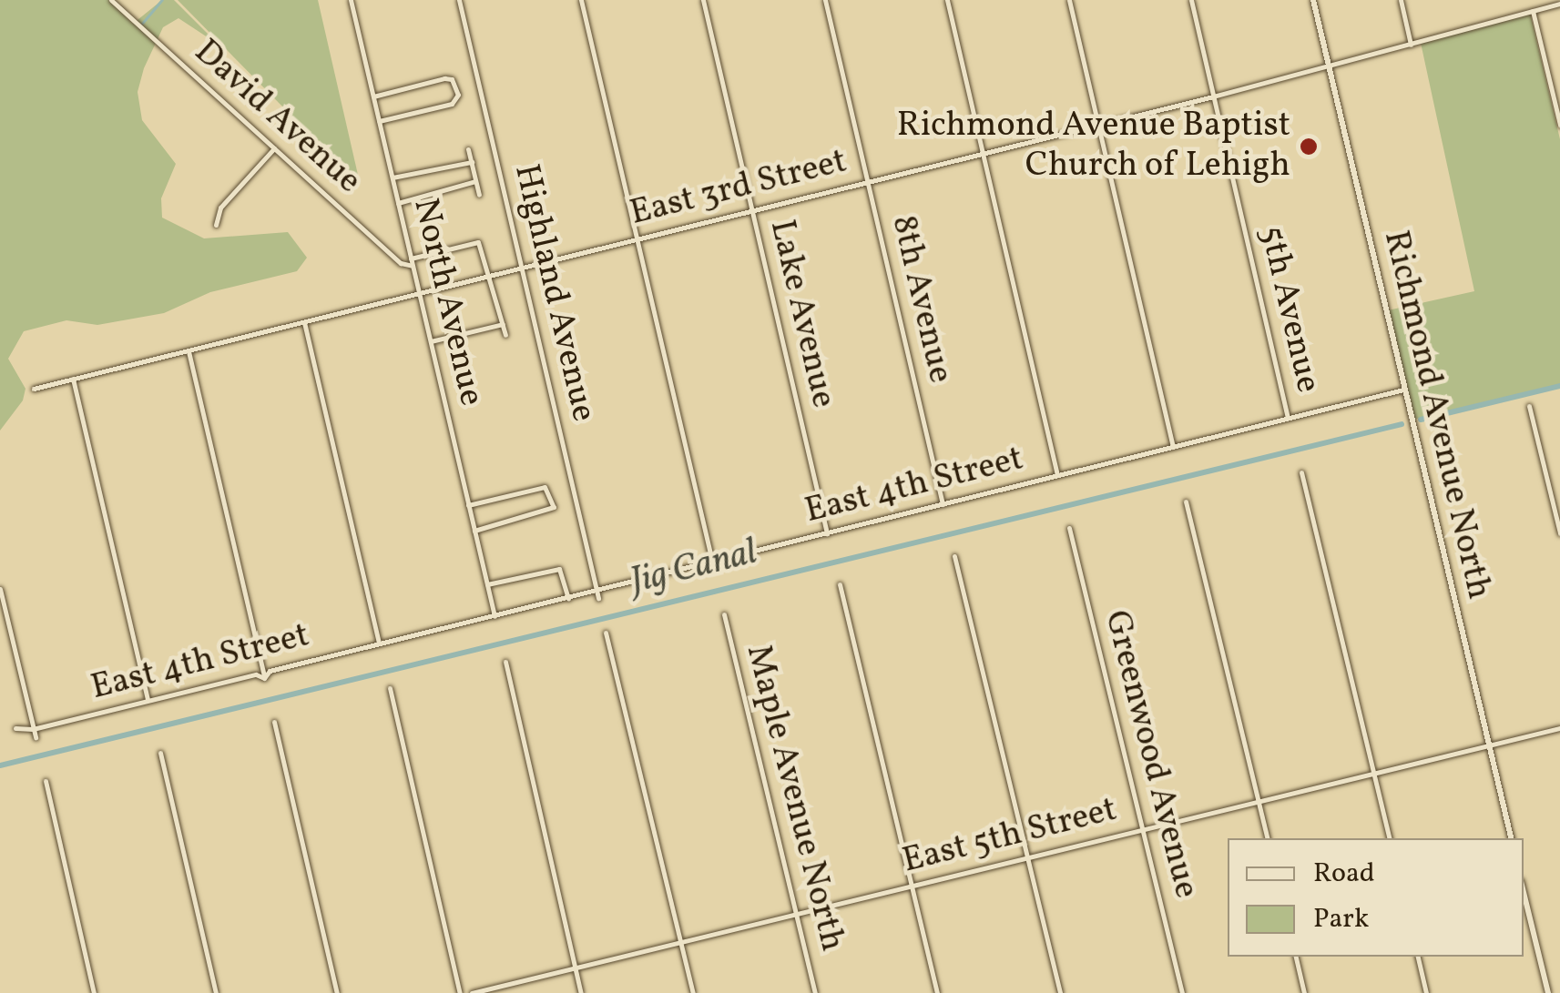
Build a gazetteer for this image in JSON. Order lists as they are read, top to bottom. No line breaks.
{"streets":{"street":["David Avenue","East 3rd Street","Highland Avenue","8th Avenue","North Avenue","5th Avenue","Lake Avenue","Richmond Avenue North","East 4th Street","Greenwood Avenue","Maple Avenue North","East 5th Street"]},"crossings":[["David Avenue","North Avenue"],["East 3rd Street","Highland Avenue"],["East 3rd Street","8th Avenue"],["East 3rd Street","North Avenue"],["East 3rd Street","5th Avenue"],["East 3rd Street","Lake Avenue"],["East 3rd Street","Richmond Avenue North"],["Highland Avenue","East 4th Street"],["8th Avenue","East 4th Street"],["North Avenue","East 4th Street"],["5th Avenue","East 4th Street"],["Lake Avenue","East 4th Street"],["Richmond Avenue North","East 4th Street"],["Richmond Avenue North","East 5th Street"],["Greenwood Avenue","East 5th Street"],["Maple Avenue North","East 5th Street"]],"water":["Jig Canal"],"places":["Richmond Avenue Baptist Church of Lehigh"],"legend":["Road","Park"]}
